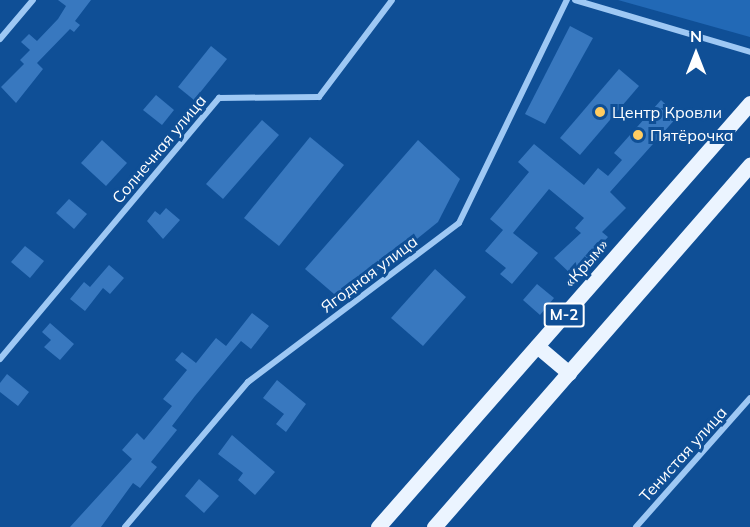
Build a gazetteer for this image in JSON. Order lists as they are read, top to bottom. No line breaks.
{"streets":{"main road":["«Крым»","М-2"],"street":["Солнечная улица","Ягодная улица","Тенистая улица"]},"places":["Центр Кровли","Пятёрочка"],"north":"top"}
